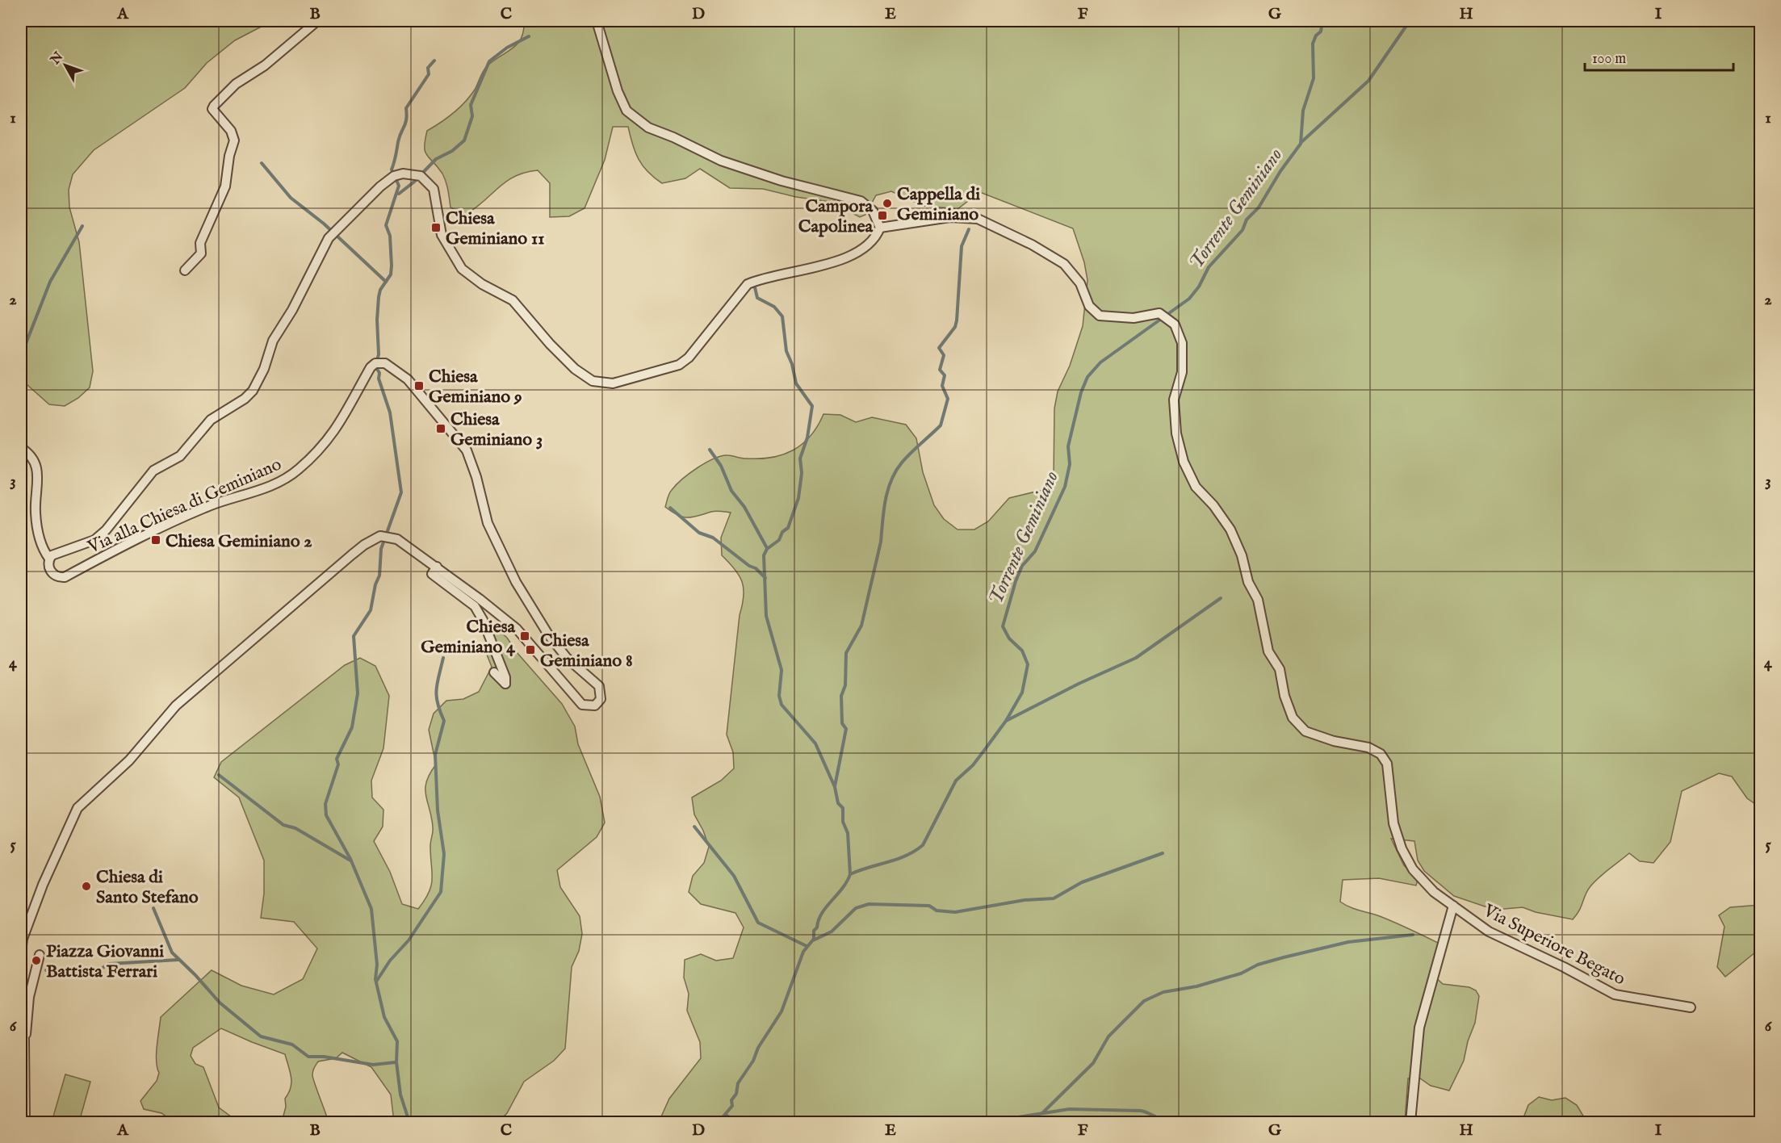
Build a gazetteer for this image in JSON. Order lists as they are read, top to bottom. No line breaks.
{"streets":{"street":["Via alla Chiesa di Geminiano","Via Superiore Begato"]},"crossings":[["Via alla Chiesa di Geminiano","Via Superiore Begato"]],"water":["Torrente Geminiano"],"places":{"other":["Cappella di Geminiano","Chiesa di Santo Stefano","Piazza Giovanni Battista Ferrari"],"transit":["Campora Capolinea","Chiesa Geminiano 11","Chiesa Geminiano 9","Chiesa Geminiano 3","Chiesa Geminiano 2","Chiesa Geminiano 4","Chiesa Geminiano 8"]},"scale_bar":"100 m","north":"top left","grid":{"columns":["A","B","C","D","E","F","G","H","I"],"rows":["1","2","3","4","5","6"]}}
